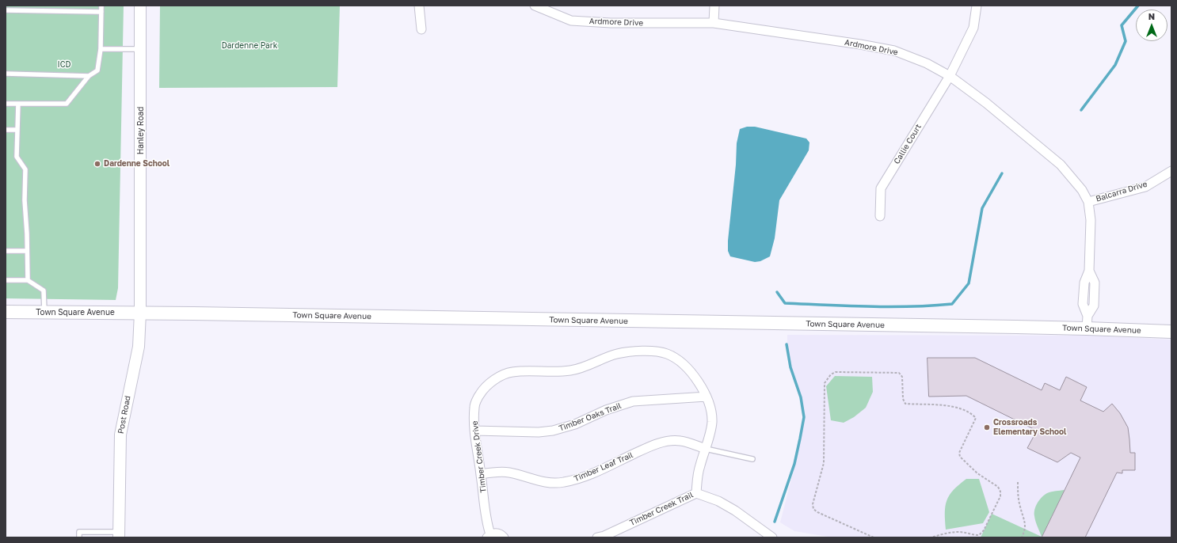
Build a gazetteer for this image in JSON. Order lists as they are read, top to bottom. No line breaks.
{"streets":{"main road":["Town Square Avenue"],"street":["Ardmore Drive","Hanley Road","Callie Court","Balcarra Drive","Post Road","Timber Oaks Trail","Timber Creek Drive","Timber Leaf Trail","Timber Creek Trail"]},"crossings":[["Ardmore Drive","Callie Court"],["Ardmore Drive","Balcarra Drive"],["Ardmore Drive","Town Square Avenue"],["Hanley Road","Town Square Avenue"],["Hanley Road","Post Road"],["Town Square Avenue","Post Road"],["Timber Oaks Trail","Timber Creek Drive"],["Timber Creek Drive","Timber Leaf Trail"],["Timber Creek Drive","Timber Creek Trail"]],"parks":["Dardenne Park","ICD"],"places":["Dardenne School","Crossroads Elementary School"],"north":"top"}
